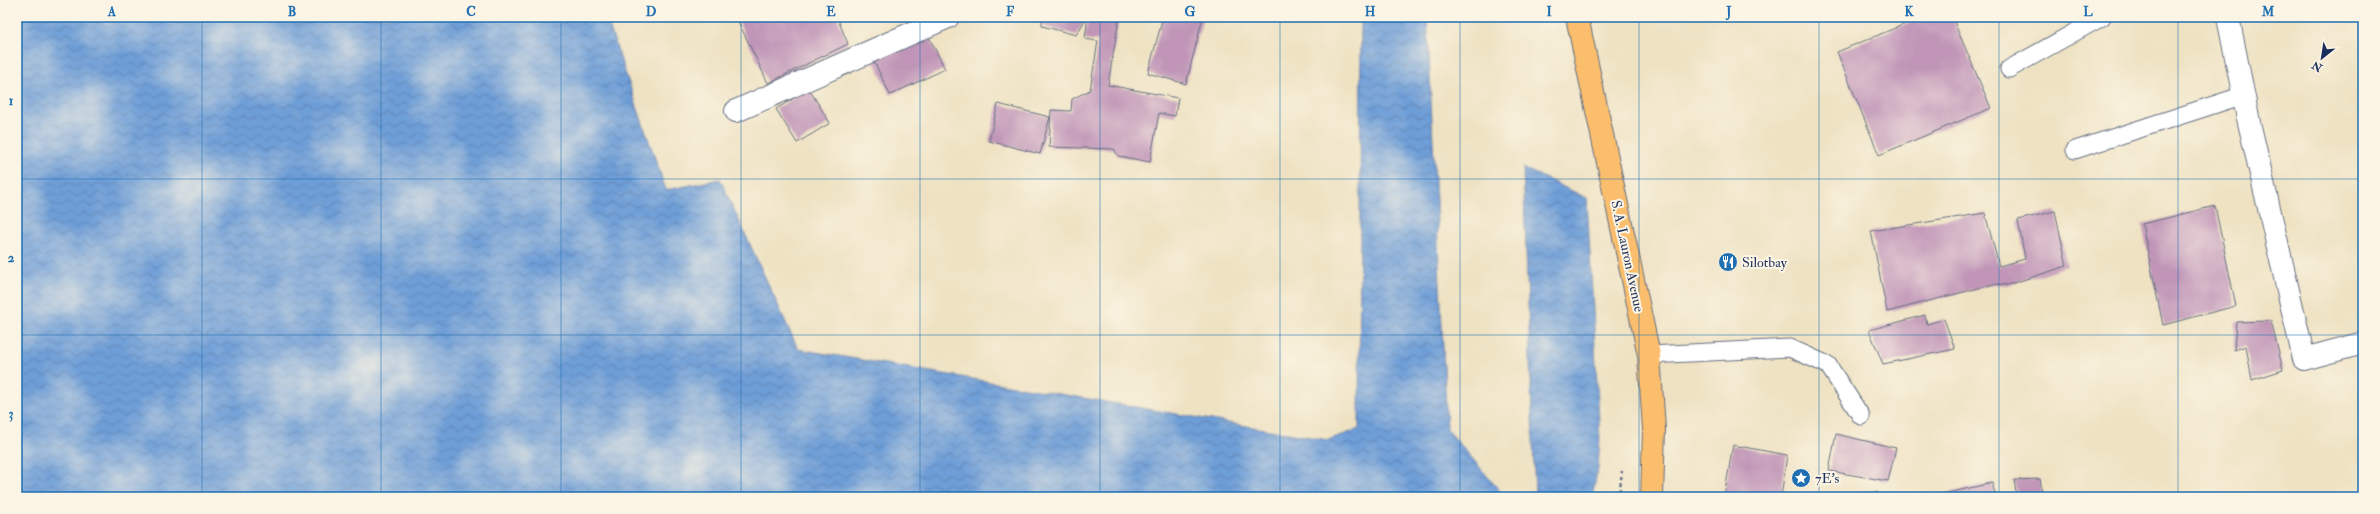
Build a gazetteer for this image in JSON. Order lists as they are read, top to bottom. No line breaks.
{"streets":{"highway":["S. A. Lauron Avenue"]},"places":{"restaurant":["Silotbay"],"place":["7E's"]},"north":"bottom left","grid":{"columns":["A","B","C","D","E","F","G","H","I","J","K","L","M"],"rows":["1","2","3"]}}
